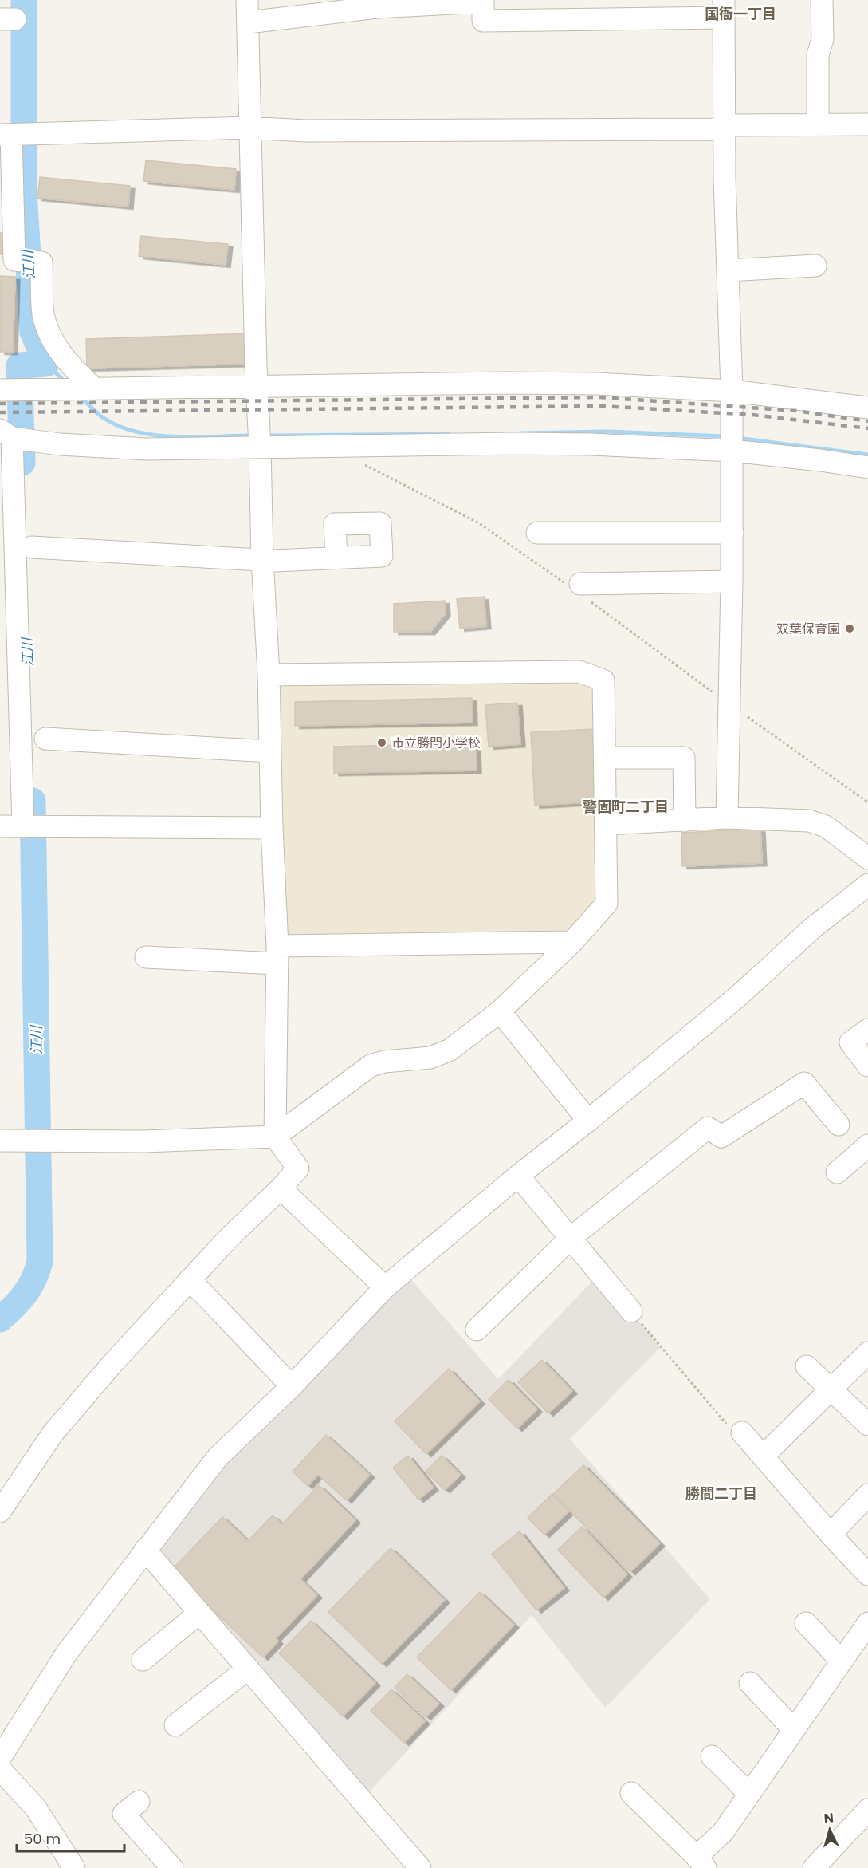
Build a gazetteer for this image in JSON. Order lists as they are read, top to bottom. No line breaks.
{"districts":["国衙一丁目","警固町二丁目","勝間二丁目"],"water":["江川"],"places":["双葉保育園","市立勝間小学校"],"scale_bar":"50 m","north":"top"}
